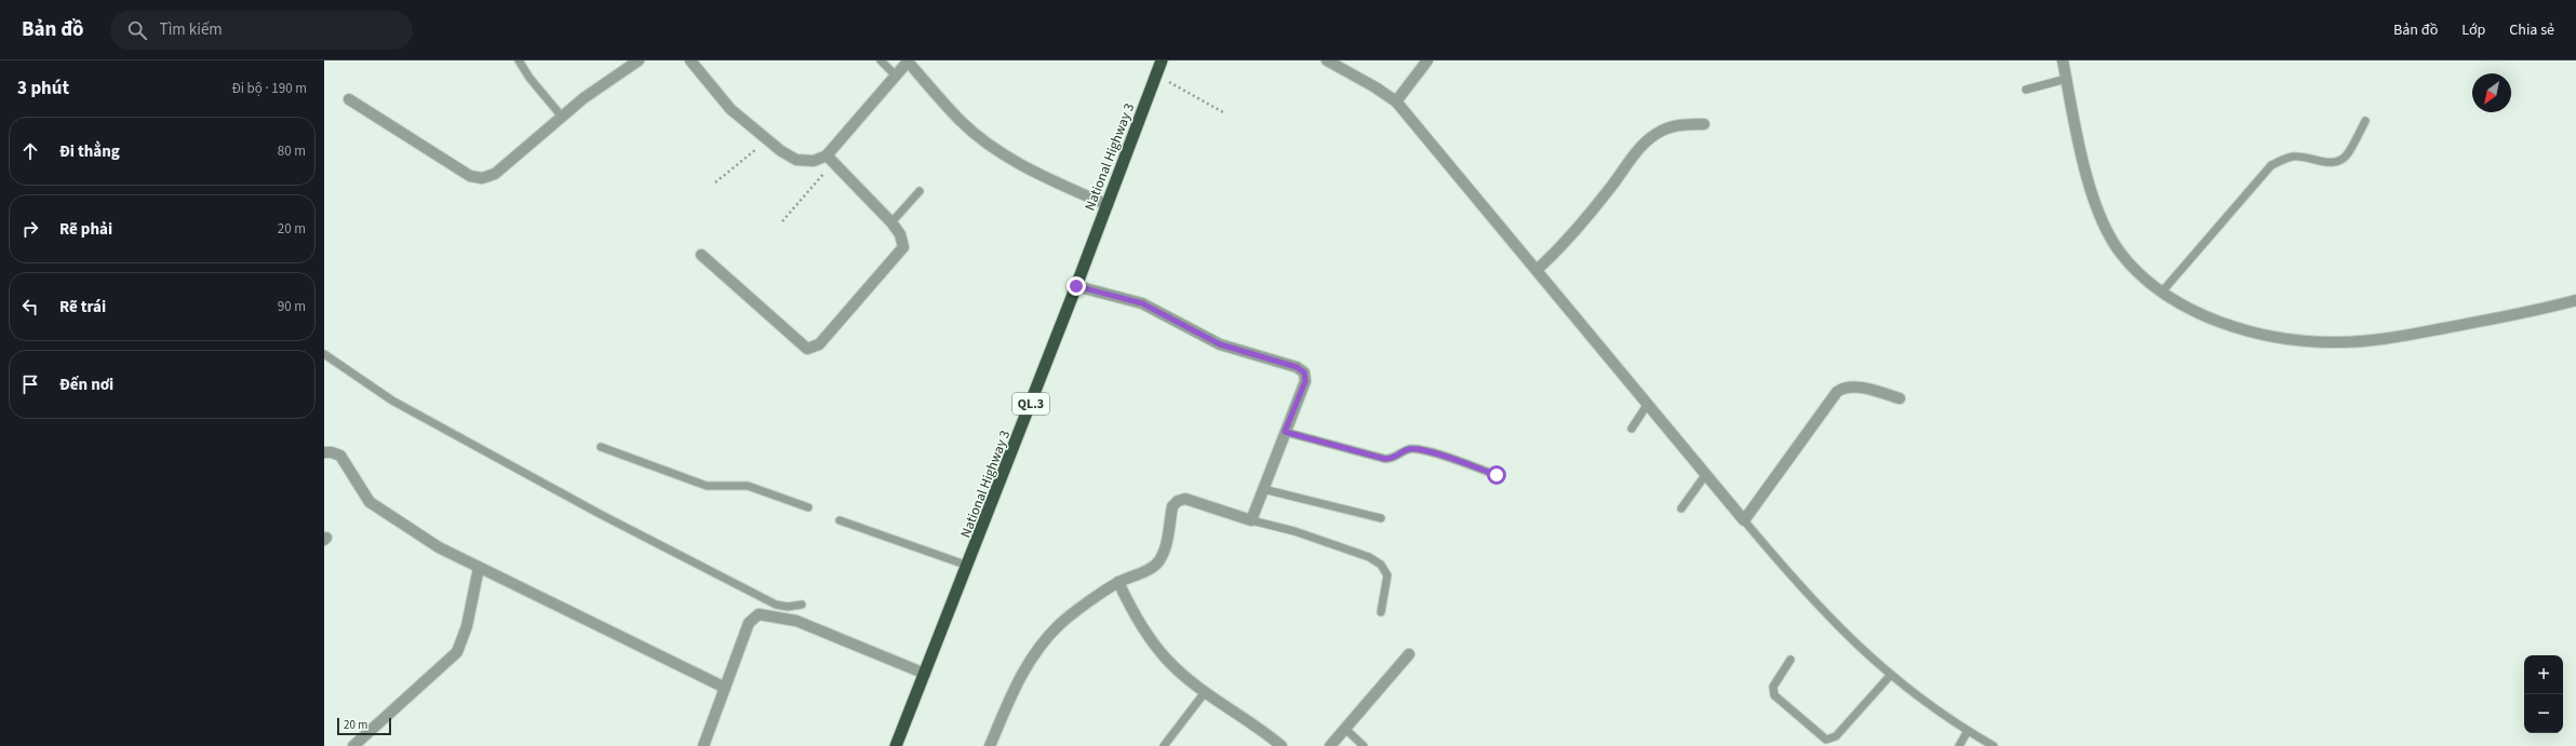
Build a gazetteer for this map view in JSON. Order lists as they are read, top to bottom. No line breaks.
{"streets":{"highway":["National Highway 3","QL.3"]},"scale_bar":"20 m","north":"bottom left","page":{"header":"Bản đồ","search":"Tìm kiếm","nav":["Bản đồ","Lớp","Chia sẻ"],"heading":["3 phút","Đi bộ · 190 m"],"list":[["Đi thẳng","80 m"],["Rẽ phải","20 m"],["Rẽ trái","90 m"],"Đến nơi"],"map_buttons":["+","−"],"scale":"20 m"}}
